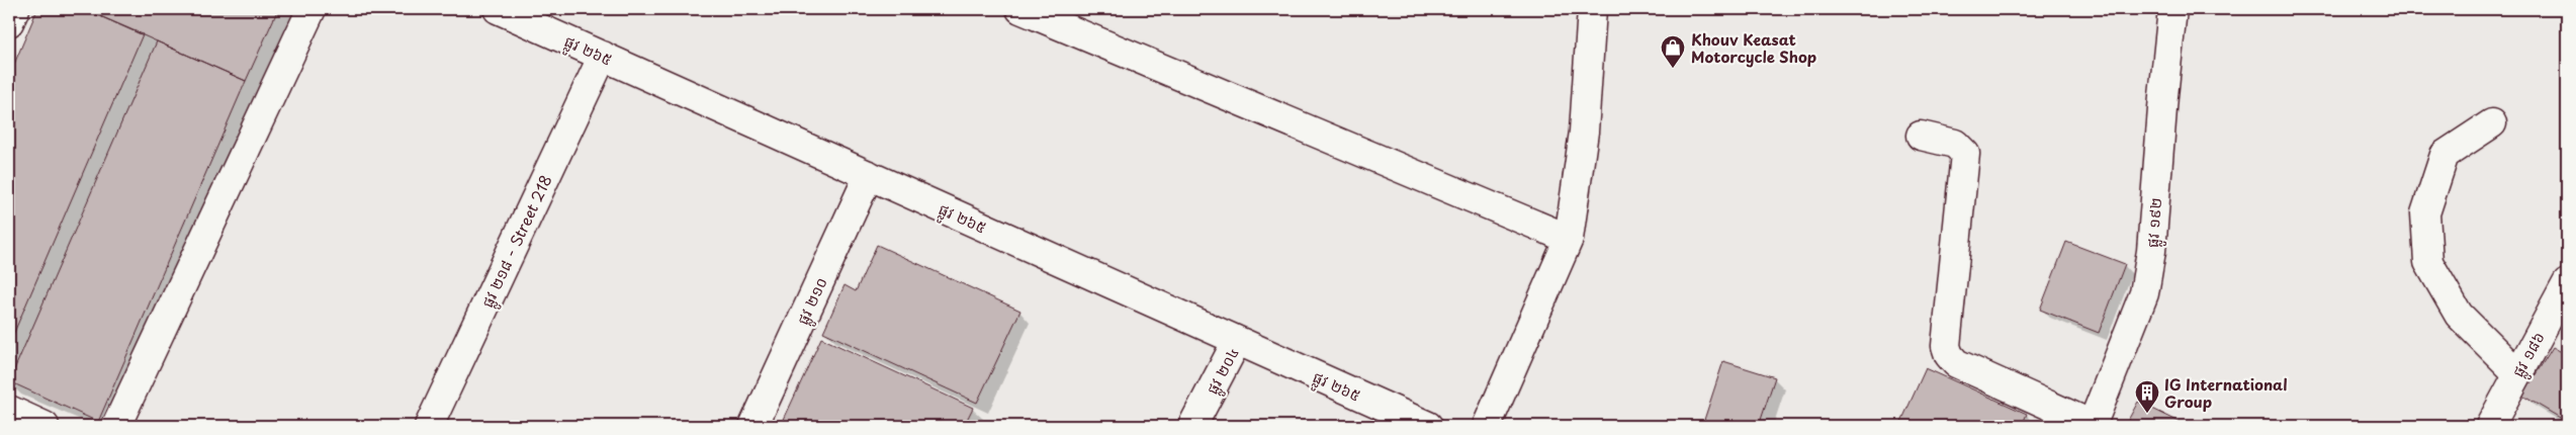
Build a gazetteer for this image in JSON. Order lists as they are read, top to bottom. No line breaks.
{"streets":{"street":["ផ្លូវ ២៦៥","ផ្លូវ ១៩២","ផ្លូវ ២១៨ - Street 218","ផ្លូវ ២១០","ផ្លូវ ១៨៦","ផ្លូវ ២០៤"]},"crossings":[["ផ្លូវ ២៦៥","ផ្លូវ ២១៨ - Street 218"],["ផ្លូវ ២៦៥","ផ្លូវ ២១០"],["ផ្លូវ ២៦៥","ផ្លូវ ២០៤"]],"places":{"shop":["Khouv Keasat Motorcycle Shop"],"building":["IG International Group"]}}
